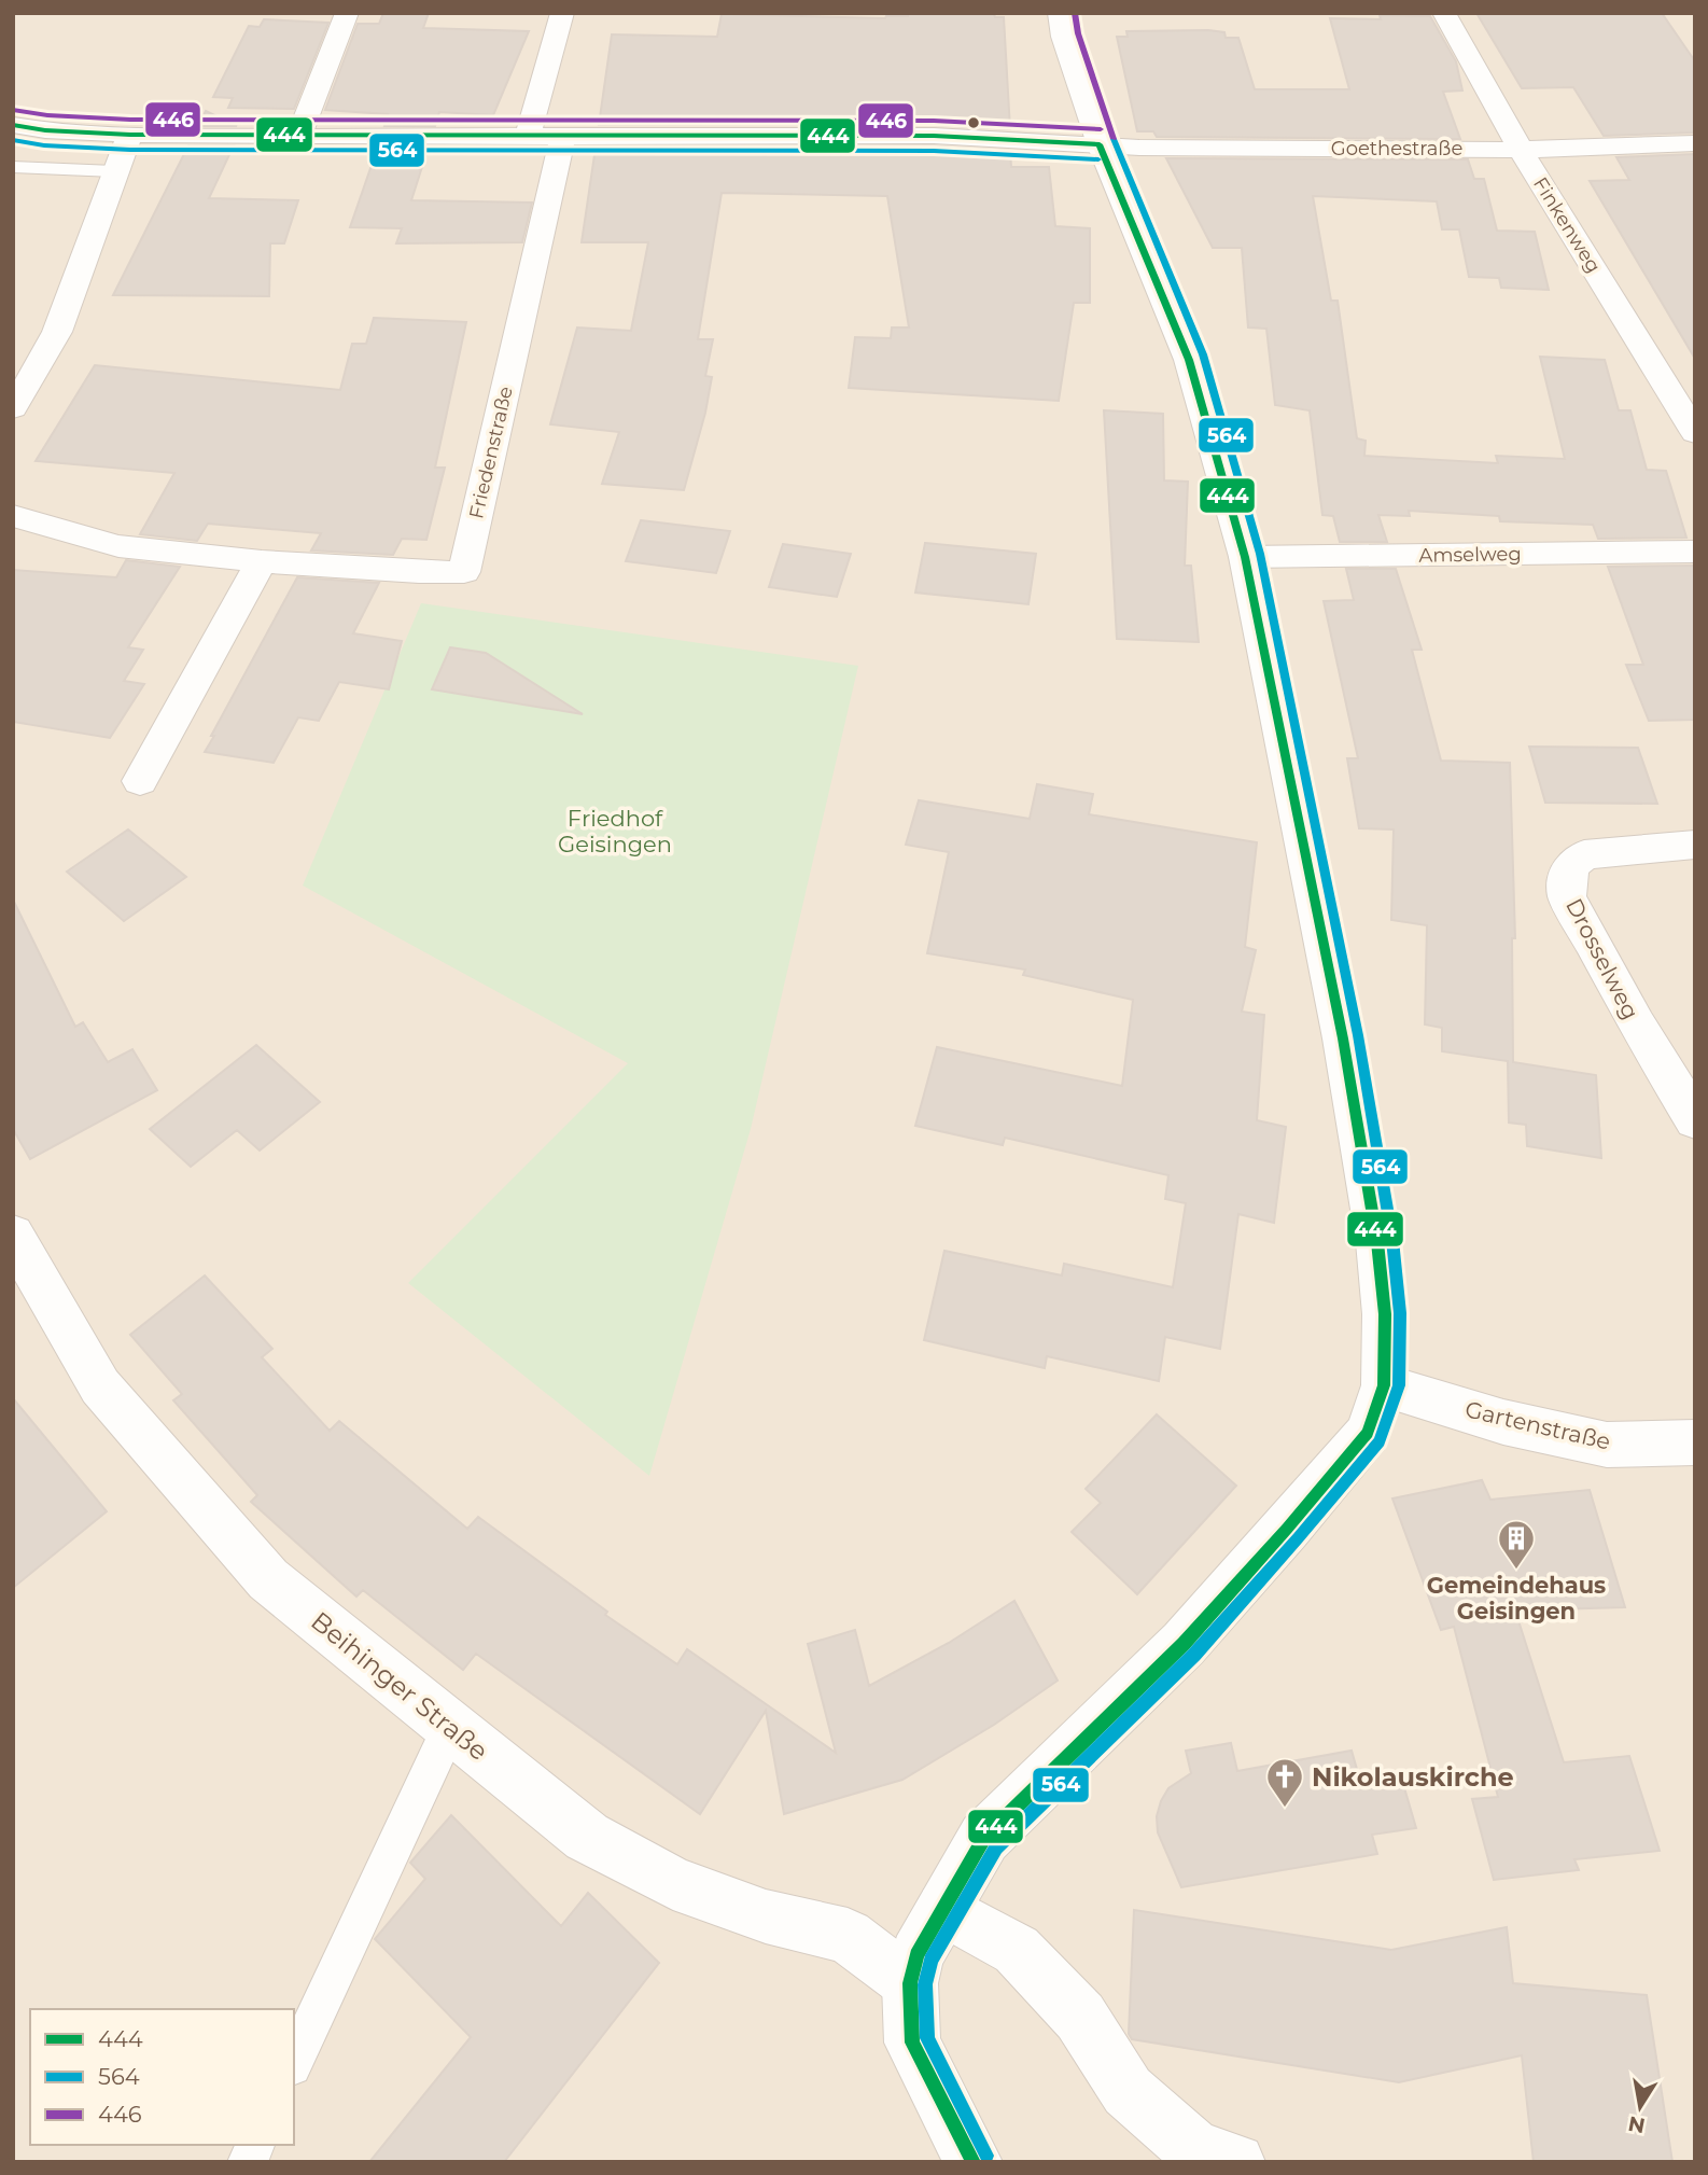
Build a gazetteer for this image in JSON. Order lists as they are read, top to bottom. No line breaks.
{"streets":{"street":["Goethestraße","Finkenweg","Friedenstraße","Amselweg","Drosselweg","Gartenstraße","Beihinger Straße"]},"crossings":[["Goethestraße","Finkenweg"],["Goethestraße","Friedenstraße"]],"parks":["Friedhof Geisingen"],"places":{"building":["Gemeindehaus Geisingen"],"church":["Nikolauskirche"]},"lines":["transit line 446","transit line 444","transit line 564"],"legend":["444","564","446"],"north":"bottom"}
